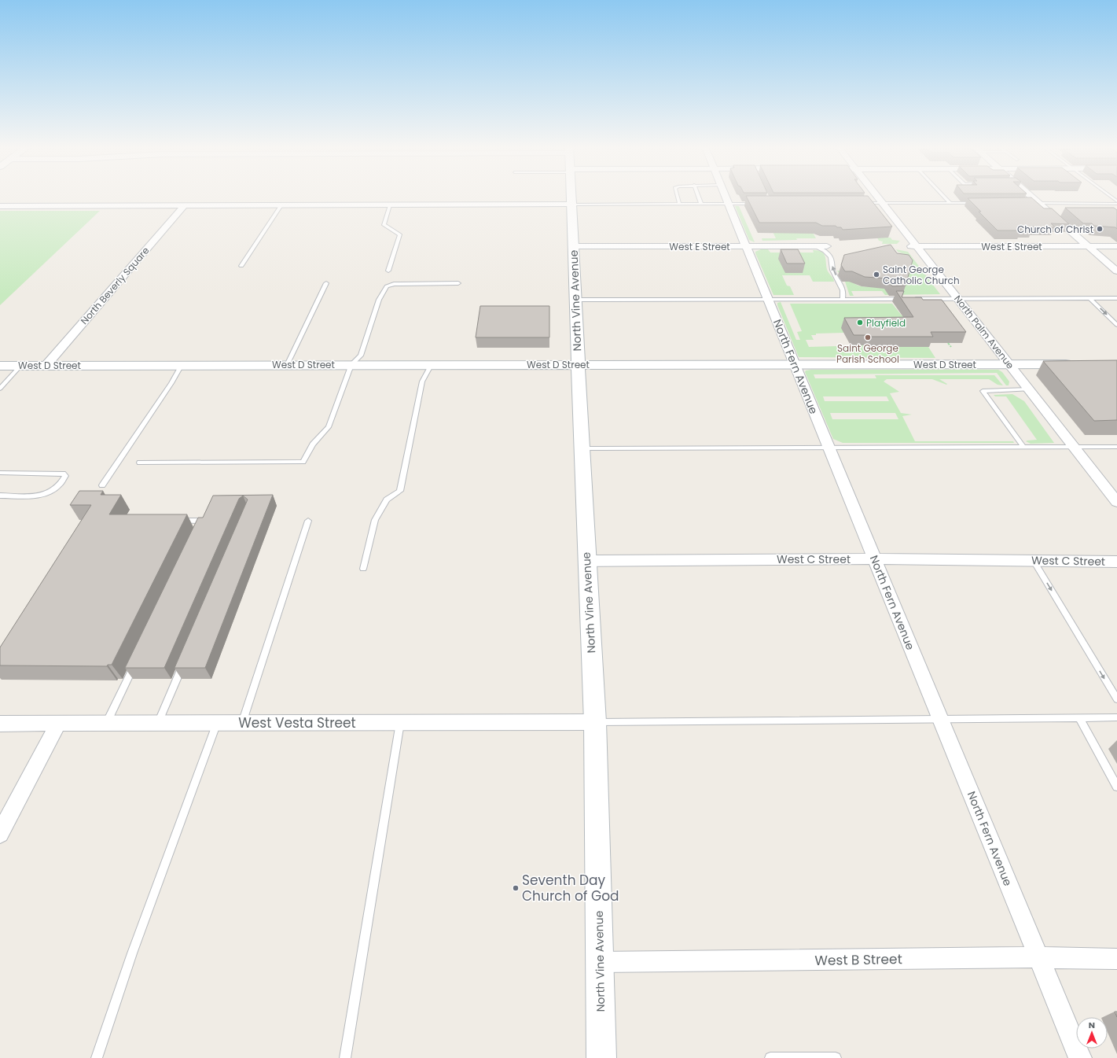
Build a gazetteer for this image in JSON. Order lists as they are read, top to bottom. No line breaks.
{"streets":{"main road":["North Vine Avenue","West D Street"],"street":["West E Street","North Beverly Square","North Palm Avenue","North Fern Avenue","West C Street","West Vesta Street","West B Street"]},"crossings":[["West E Street","North Vine Avenue"],["West E Street","North Palm Avenue"],["West E Street","North Fern Avenue"],["North Beverly Square","West D Street"],["North Vine Avenue","West D Street"],["North Vine Avenue","West C Street"],["North Vine Avenue","West Vesta Street"],["North Vine Avenue","West B Street"],["North Palm Avenue","West D Street"],["West D Street","North Fern Avenue"],["North Fern Avenue","West C Street"],["North Fern Avenue","West B Street"]],"places":["Church of Christ","Saint George Catholic Church","Playfield","Saint George Parish School","Seventh Day Church of God"],"north":"top"}
